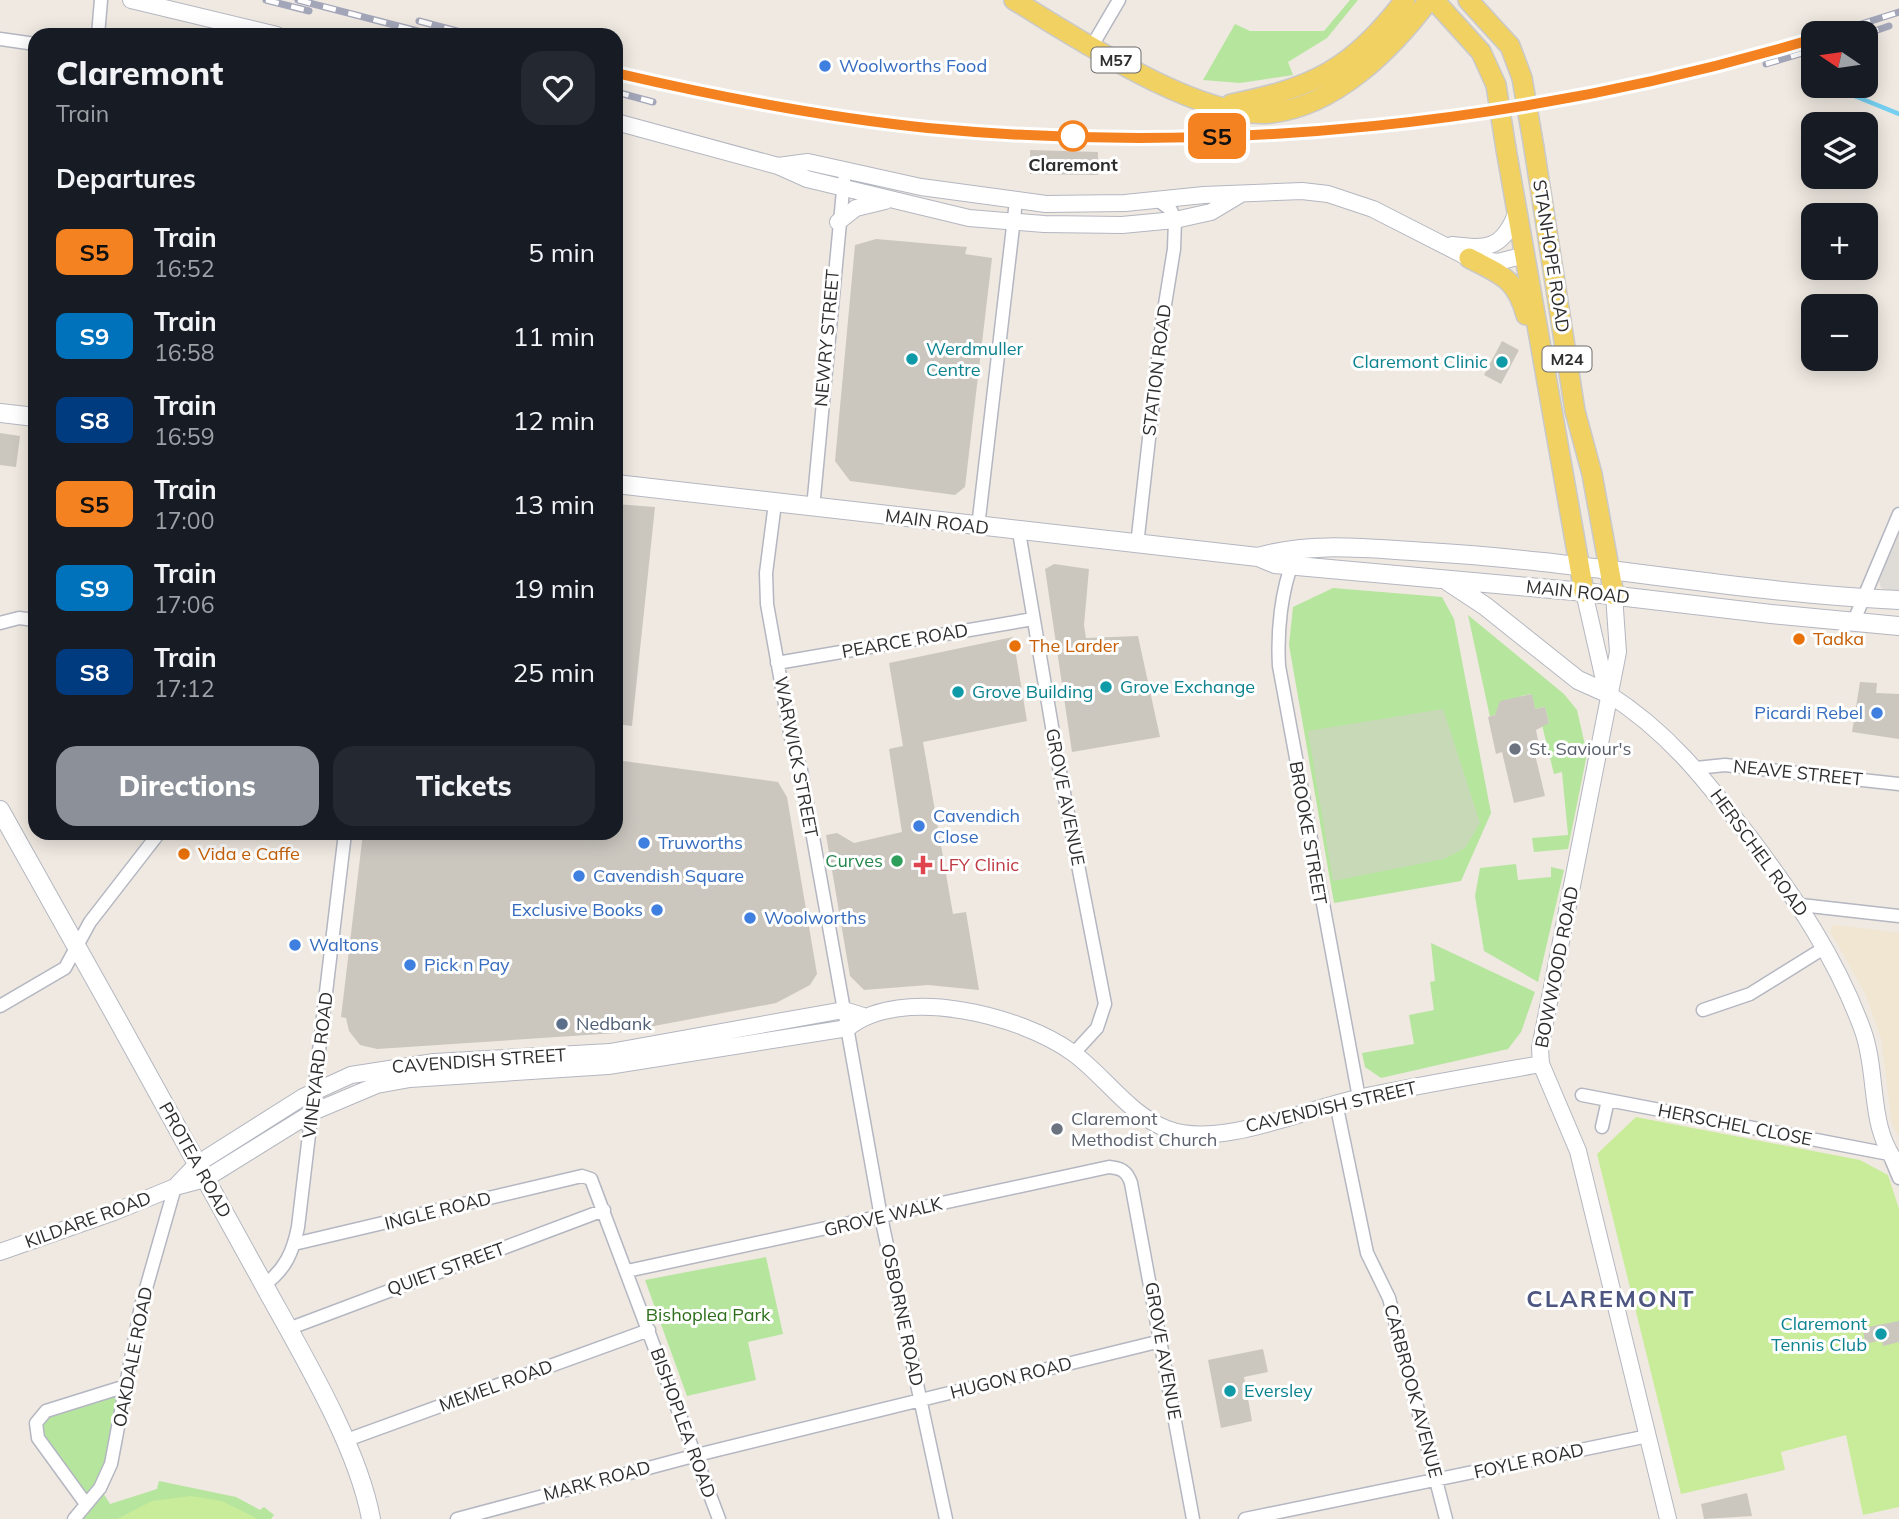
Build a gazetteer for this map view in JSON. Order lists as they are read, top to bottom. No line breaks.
{"streets":{"main road":["M57","STANHOPE ROAD","M24","MAIN ROAD","BOWWOOD ROAD","PROTEA ROAD"],"street":["NEWRY STREET","STATION ROAD","PEARCE ROAD","WARWICK STREET","NEAVE STREET","GROVE AVENUE","BROOKE STREET","HERSCHEL ROAD","CAVENDISH STREET","VINEYARD ROAD","HERSCHEL CLOSE","INGLE ROAD","GROVE WALK","KILDARE ROAD","QUIET STREET","OSBORNE ROAD","OAKDALE ROAD","HUGON ROAD","MEMEL ROAD","CARBROOK AVENUE","BISHOPLEA ROAD","FOYLE ROAD","MARK ROAD"]},"crossings":[["STANHOPE ROAD","MAIN ROAD"],["STANHOPE ROAD","BOWWOOD ROAD"],["NEWRY STREET","MAIN ROAD"],["STATION ROAD","MAIN ROAD"],["MAIN ROAD","WARWICK STREET"],["MAIN ROAD","GROVE AVENUE"],["MAIN ROAD","BROOKE STREET"],["MAIN ROAD","BOWWOOD ROAD"],["PEARCE ROAD","WARWICK STREET"],["PEARCE ROAD","GROVE AVENUE"],["WARWICK STREET","CAVENDISH STREET"],["WARWICK STREET","OSBORNE ROAD"],["NEAVE STREET","HERSCHEL ROAD"],["GROVE AVENUE","CAVENDISH STREET"],["GROVE AVENUE","GROVE WALK"],["GROVE AVENUE","HUGON ROAD"],["BROOKE STREET","CAVENDISH STREET"],["HERSCHEL ROAD","BOWWOOD ROAD"],["HERSCHEL ROAD","HERSCHEL CLOSE"],["BOWWOOD ROAD","CAVENDISH STREET"],["BOWWOOD ROAD","FOYLE ROAD"],["CAVENDISH STREET","VINEYARD ROAD"],["CAVENDISH STREET","PROTEA ROAD"],["CAVENDISH STREET","KILDARE ROAD"],["CAVENDISH STREET","OSBORNE ROAD"],["CAVENDISH STREET","OAKDALE ROAD"],["CAVENDISH STREET","CARBROOK AVENUE"],["VINEYARD ROAD","PROTEA ROAD"],["VINEYARD ROAD","INGLE ROAD"],["PROTEA ROAD","QUIET STREET"],["PROTEA ROAD","MEMEL ROAD"],["INGLE ROAD","BISHOPLEA ROAD"],["GROVE WALK","OSBORNE ROAD"],["GROVE WALK","BISHOPLEA ROAD"],["KILDARE ROAD","OAKDALE ROAD"],["QUIET STREET","BISHOPLEA ROAD"],["OSBORNE ROAD","HUGON ROAD"],["HUGON ROAD","BISHOPLEA ROAD"],["HUGON ROAD","MARK ROAD"],["MEMEL ROAD","BISHOPLEA ROAD"],["CARBROOK AVENUE","FOYLE ROAD"],["BISHOPLEA ROAD","MARK ROAD"]],"districts":["CLAREMONT"],"parks":["Bishoplea Park"],"places":{"other":["Woolworths Food","Claremont","Werdmuller Centre","Claremont Clinic","Tadka","The Larder","Grove Exchange","Grove Building","Picardi Rebel","St. Saviour's","Cavendich Close","Truworths","Vida e Caffe","Curves","Cavendish Square","Exclusive Books","Woolworths","Waltons","Pick n Pay","Nedbank","Claremont Methodist Church","Claremont Tennis Club","Eversley"],"health":["LFY Clinic"]},"north":"left","page":{"on_map":"S5","map_buttons":["+","−"],"heading":[["Claremont","Train"],"Departures"],"list":[{"mark":"S5","name":"Train","note":"16:52","value":"5 min"},{"mark":"S9","name":"Train","note":"16:58","value":"11 min"},{"mark":"S8","name":"Train","note":"16:59","value":"12 min"},{"mark":"S5","name":"Train","note":"17:00","value":"13 min"},{"mark":"S9","name":"Train","note":"17:06","value":"19 min"},{"mark":"S8","name":"Train","note":"17:12","value":"25 min"}],"buttons":["Directions","Tickets"]}}
